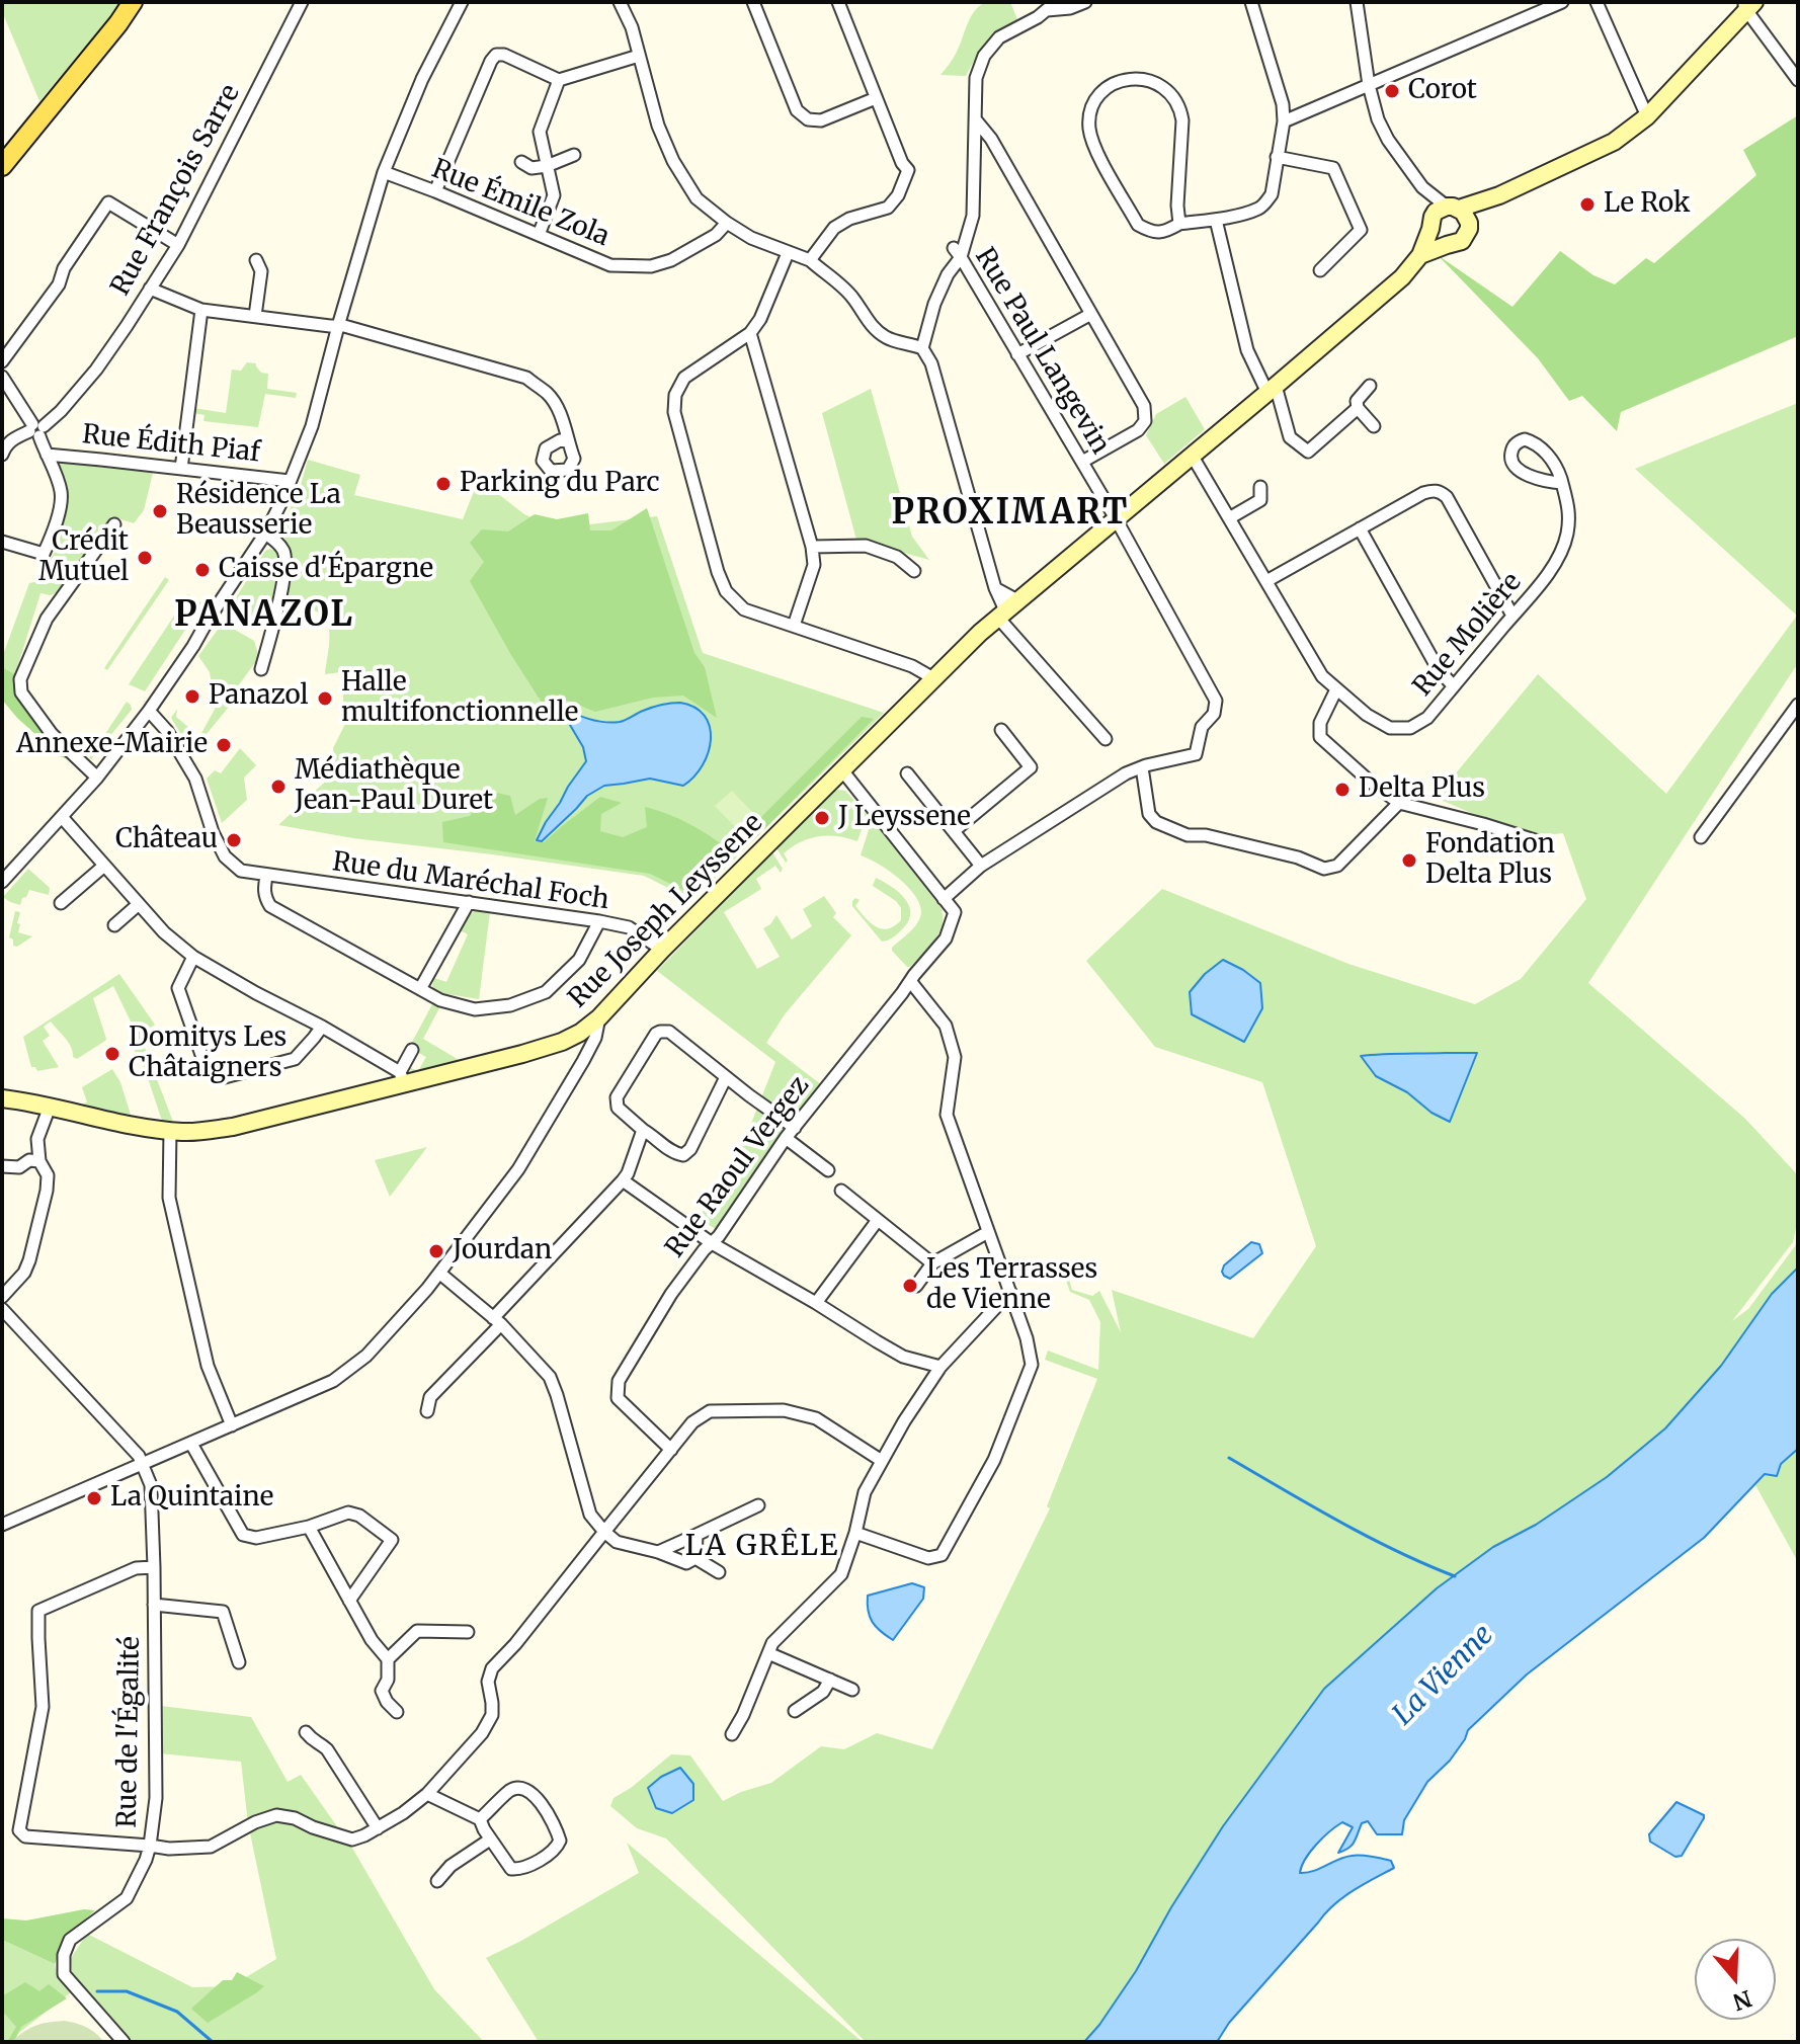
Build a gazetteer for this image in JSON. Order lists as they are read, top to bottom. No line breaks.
{"streets":{"street":["Rue François Sarre","Rue Émile Zola","Rue Paul Langevin","Rue Édith Piaf","Rue Molière","Rue du Maréchal Foch","Rue Joseph Leyssene","Rue Raoul Vergez","Rue de l'Égalité"]},"crossings":[["Rue Paul Langevin","Rue Joseph Leyssene"],["Rue Molière","Rue Joseph Leyssene"],["Rue du Maréchal Foch","Rue Joseph Leyssene"]],"districts":["PROXIMART","PANAZOL","LA GRÊLE"],"water":["La Vienne"],"places":["Corot","Le Rok","Parking du Parc","Résidence La Beausserie","Crédit Mutuel","Caisse d'Épargne","Panazol","Halle multifonctionnelle","Annexe-Mairie","Médiathèque Jean-Paul Duret","Delta Plus","J Leyssene","Château","Fondation Delta Plus","Domitys Les Châtaigners","Jourdan","Les Terrasses de Vienne","La Quintaine"],"north":"bottom"}
